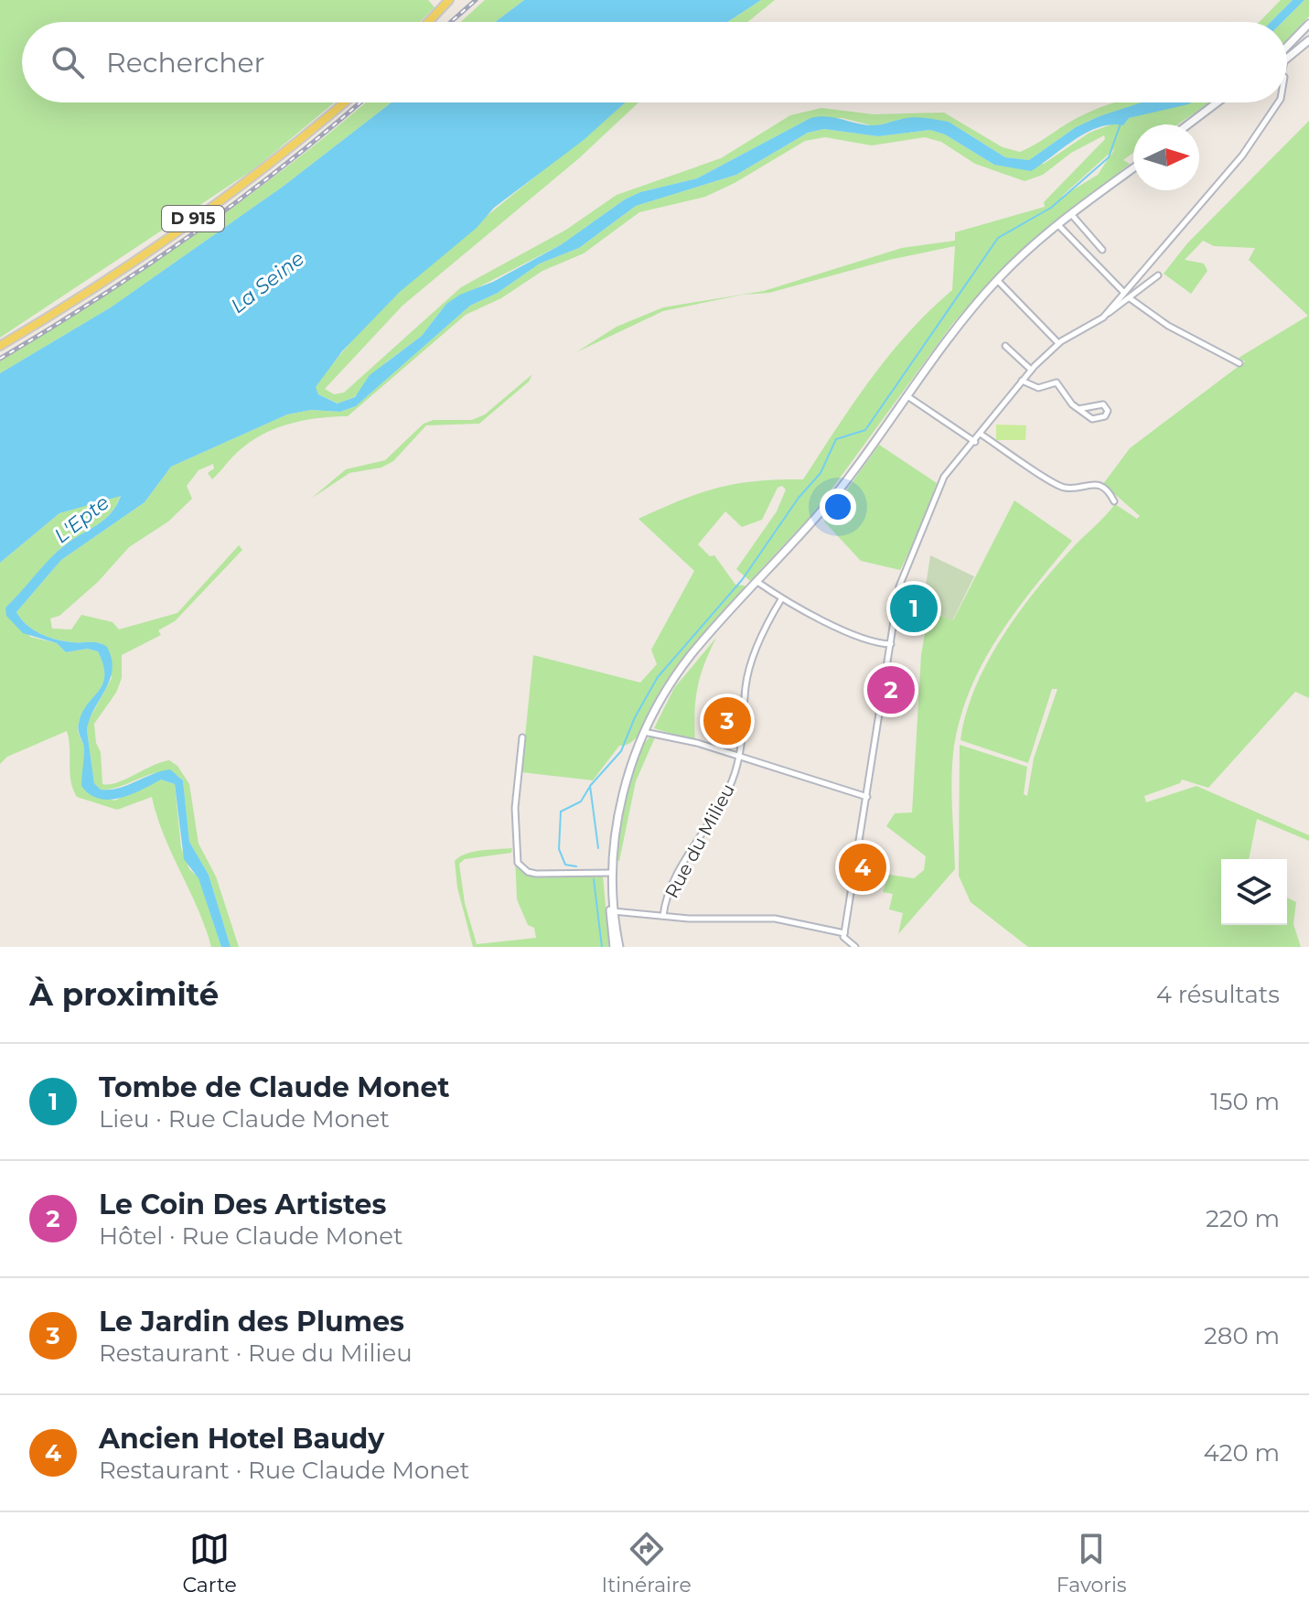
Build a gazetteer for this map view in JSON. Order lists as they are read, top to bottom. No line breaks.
{"streets":{"main road":["D 915"],"street":["Rue du Milieu"]},"water":["La Seine","L'Epte"],"north":"right","page":{"search":"Rechercher","pins":["1","2","3","4"],"heading":["À proximité","4 résultats"],"list":[{"mark":"1","name":"Tombe de Claude Monet","note":"Lieu · Rue Claude Monet","value":"150 m"},{"mark":"2","name":"Le Coin Des Artistes","note":"Hôtel · Rue Claude Monet","value":"220 m"},{"mark":"3","name":"Le Jardin des Plumes","note":"Restaurant · Rue du Milieu","value":"280 m"},{"mark":"4","name":"Ancien Hotel Baudy","note":"Restaurant · Rue Claude Monet","value":"420 m"}],"nav":["Carte","Itinéraire","Favoris"]}}
